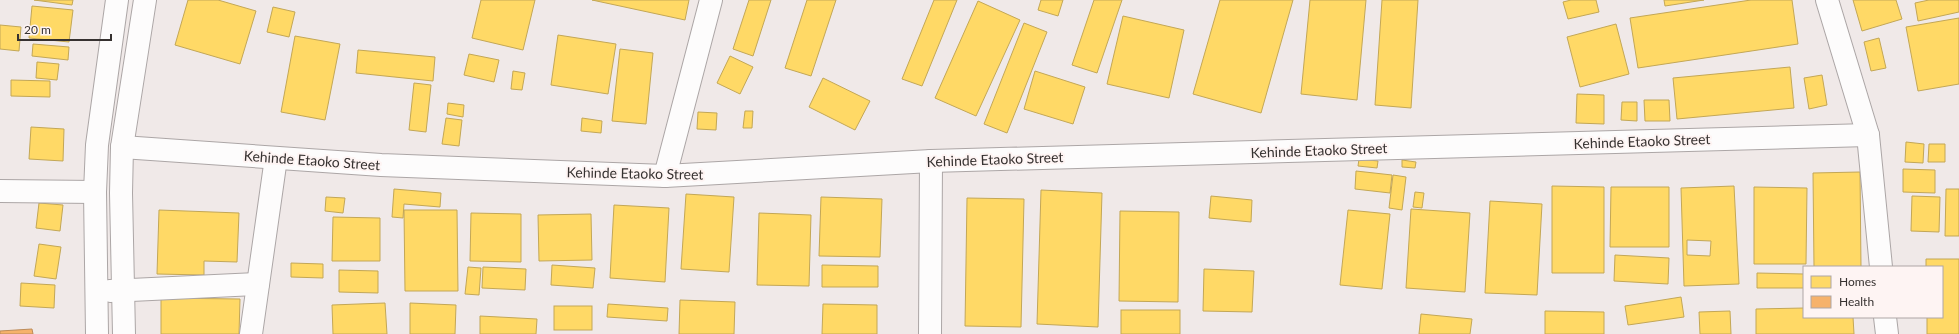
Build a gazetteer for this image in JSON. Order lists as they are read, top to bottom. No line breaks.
{"streets":{"street":["Kehinde Etaoko Street"]},"legend":["Homes","Health"],"scale_bar":"20 m"}
